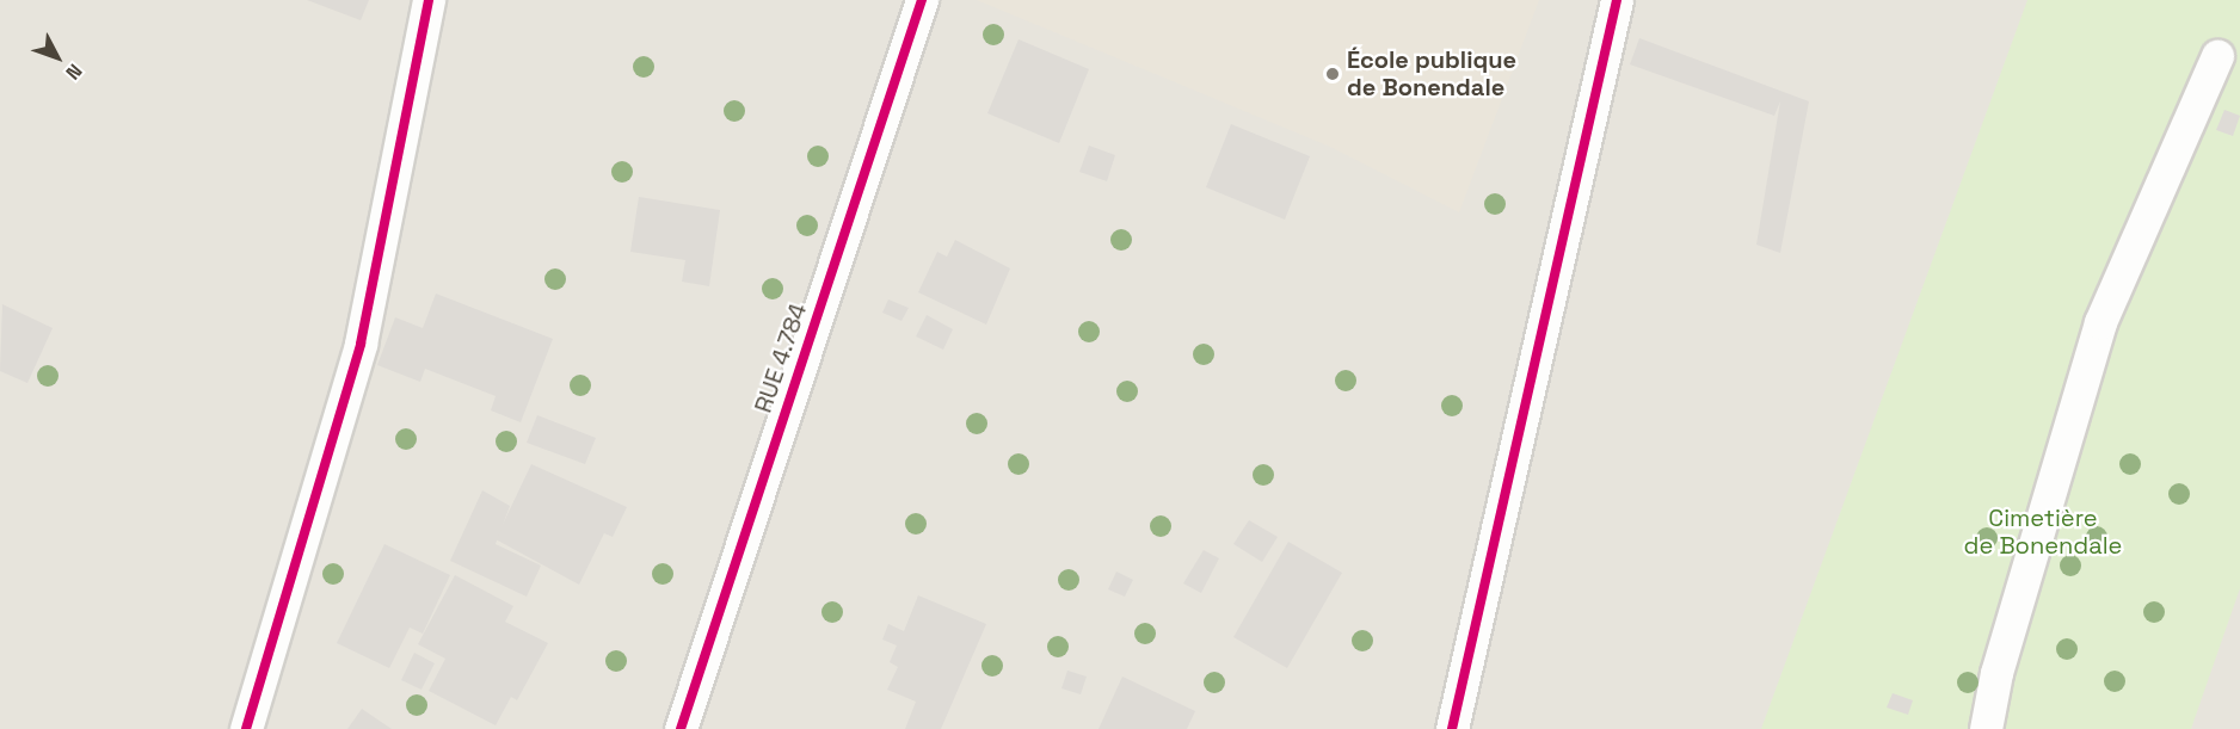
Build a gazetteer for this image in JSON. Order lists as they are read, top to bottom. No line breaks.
{"streets":{"street":["RUE 4.784"]},"parks":["Cimetière de Bonendale"],"places":["École publique de Bonendale"],"north":"bottom right"}
